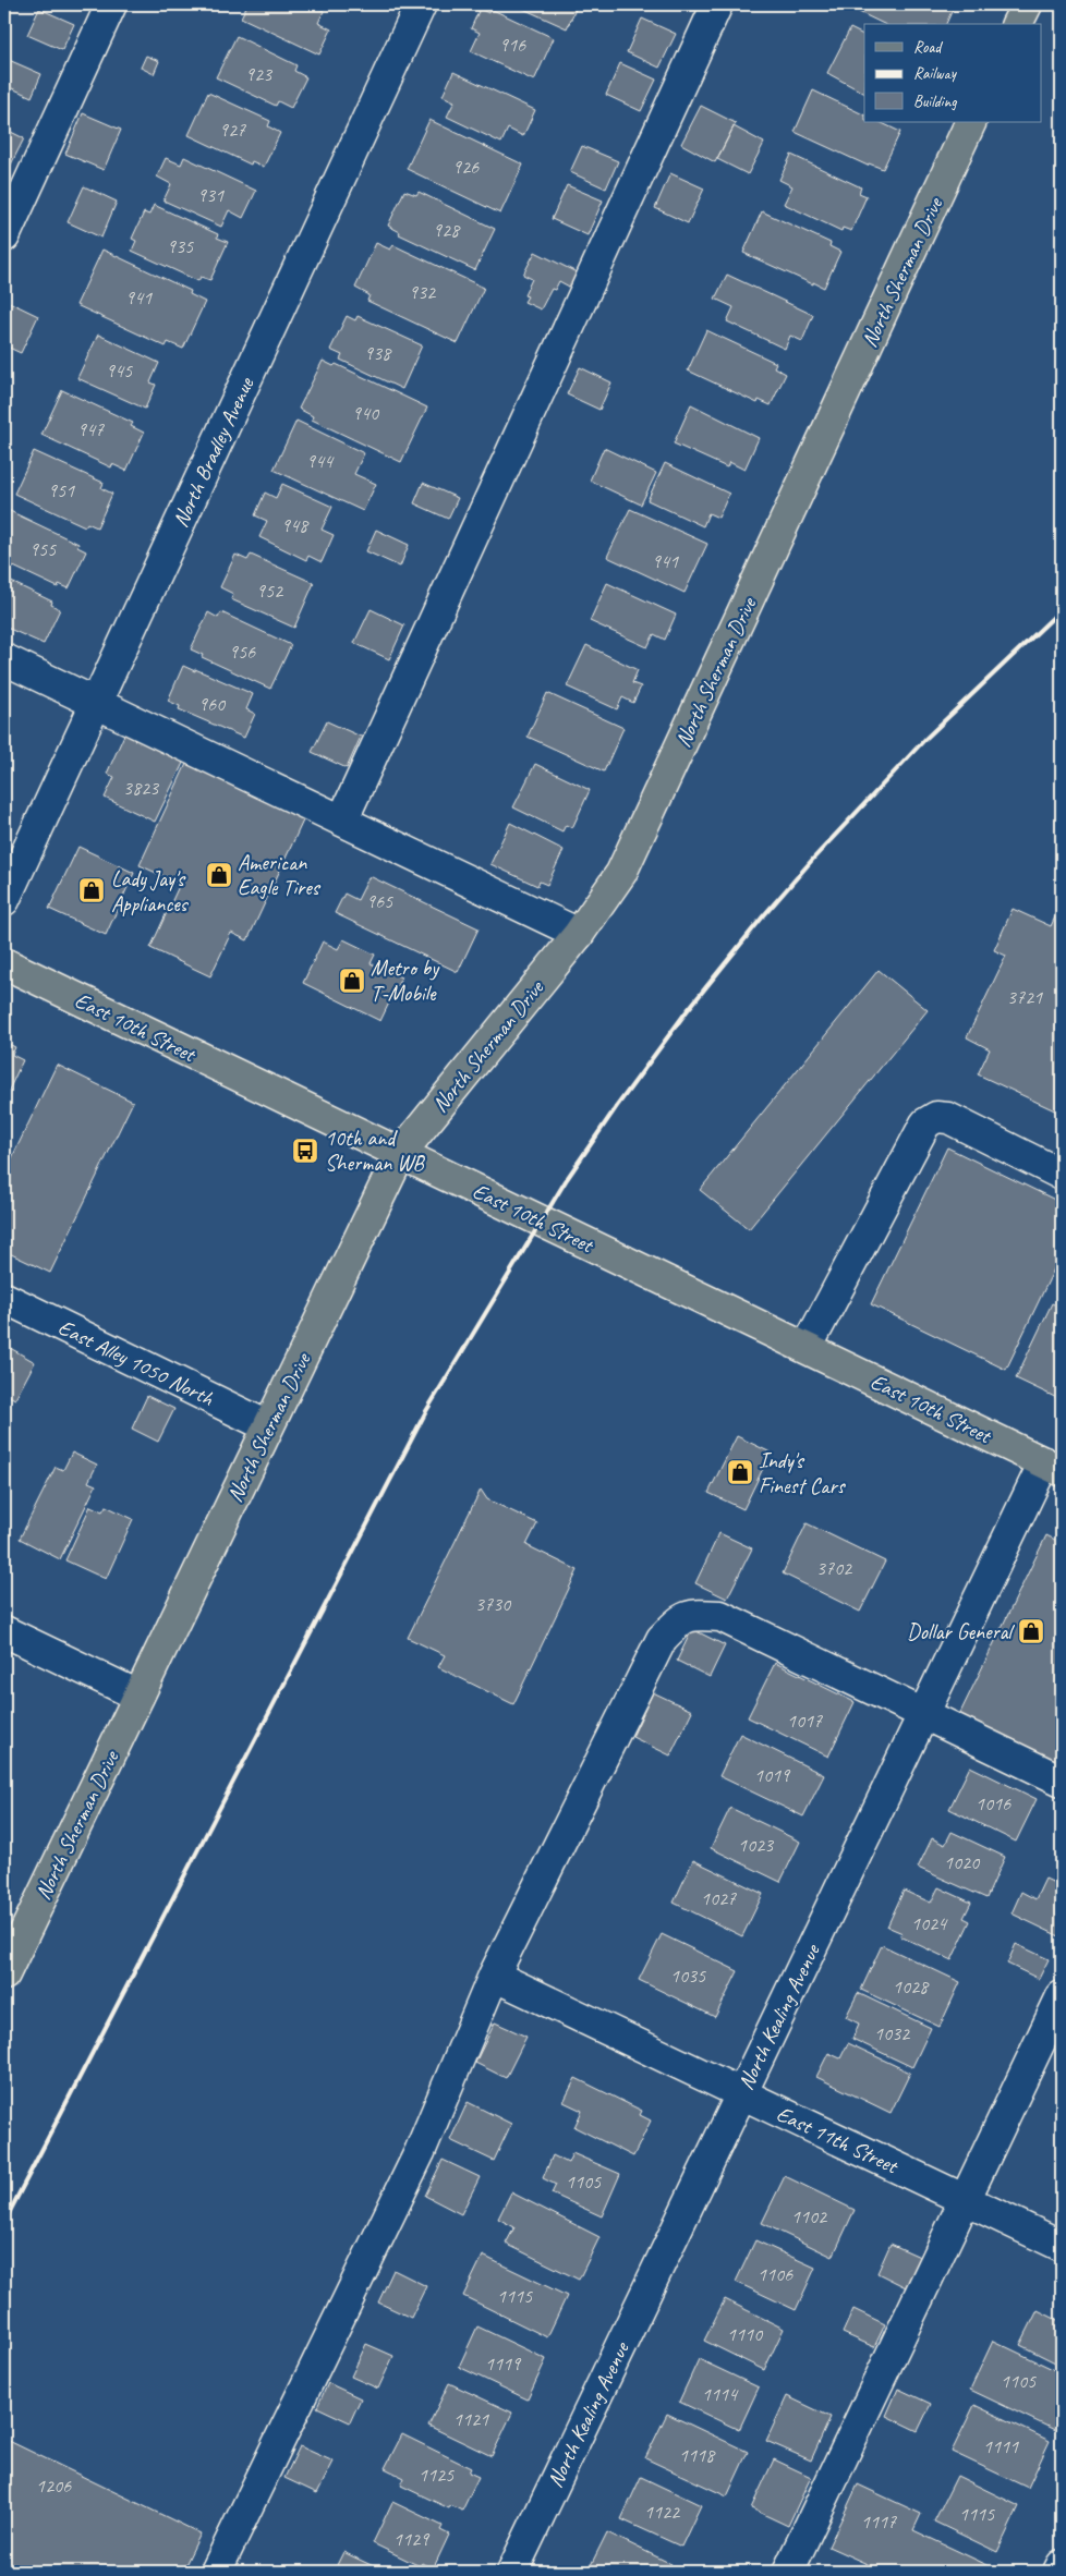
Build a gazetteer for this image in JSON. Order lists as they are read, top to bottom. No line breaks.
{"streets":{"main road":["North Sherman Drive","East 10th Street"],"street":["North Bradley Avenue","East Alley 1050 North","North Kealing Avenue","East 11th Street"]},"crossings":[["North Sherman Drive","East 10th Street"],["North Sherman Drive","East Alley 1050 North"],["East 10th Street","North Kealing Avenue"],["North Kealing Avenue","East 11th Street"]],"places":{"shop":["American Eagle Tires","Lady Jay's Appliances","Metro by T-Mobile","Indy's Finest Cars","Dollar General"],"bus stop":["10th and Sherman WB"]},"house_numbers":["916","923","927","926","931","928","935","932","941","938","945","940","947","944","951","948","955","941","952","956","960","3823","965","3721","3702","3730","1017","1019","1016","1023","1020","1027","1024","1035","1028","1032","1105","1102","1106","1115","1110","1119","1105","1114","1121","1111","1118","1125","1206","1122","1115","1117","1129"],"legend":["Road","Railway","Building"]}
